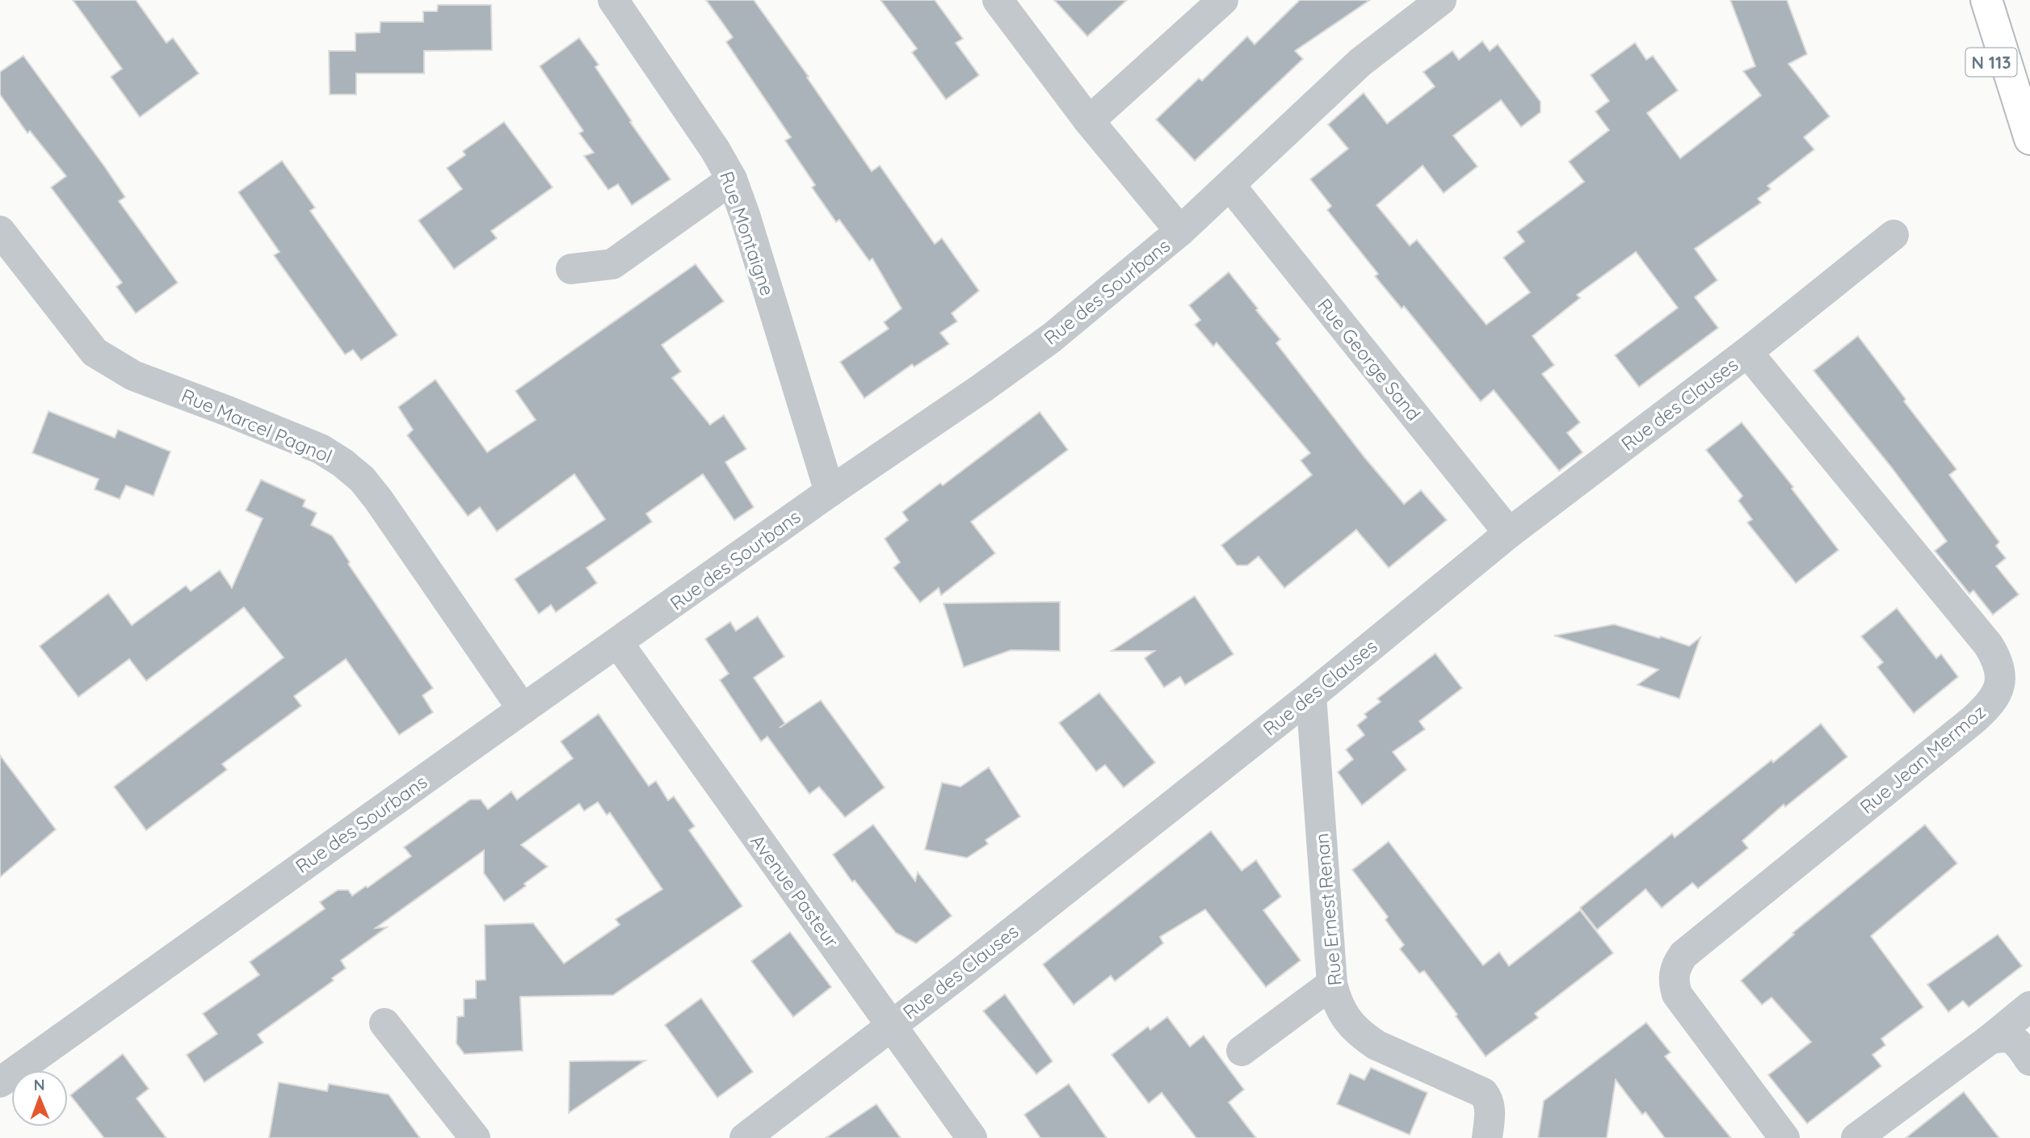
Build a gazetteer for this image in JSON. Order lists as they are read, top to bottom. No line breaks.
{"streets":{"main road":["N 113"],"street":["Rue Montaigne","Rue des Sourbans","Rue George Sand","Rue des Clauses","Rue Marcel Pagnol","Rue Jean Mermoz","Avenue Pasteur","Rue Ernest Renan"]},"crossings":[["Rue Montaigne","Rue des Sourbans"],["Rue des Sourbans","Rue George Sand"],["Rue des Sourbans","Rue Marcel Pagnol"],["Rue des Sourbans","Avenue Pasteur"],["Rue George Sand","Rue des Clauses"],["Rue des Clauses","Rue Jean Mermoz"],["Rue des Clauses","Avenue Pasteur"],["Rue des Clauses","Rue Ernest Renan"]],"north":"top"}
